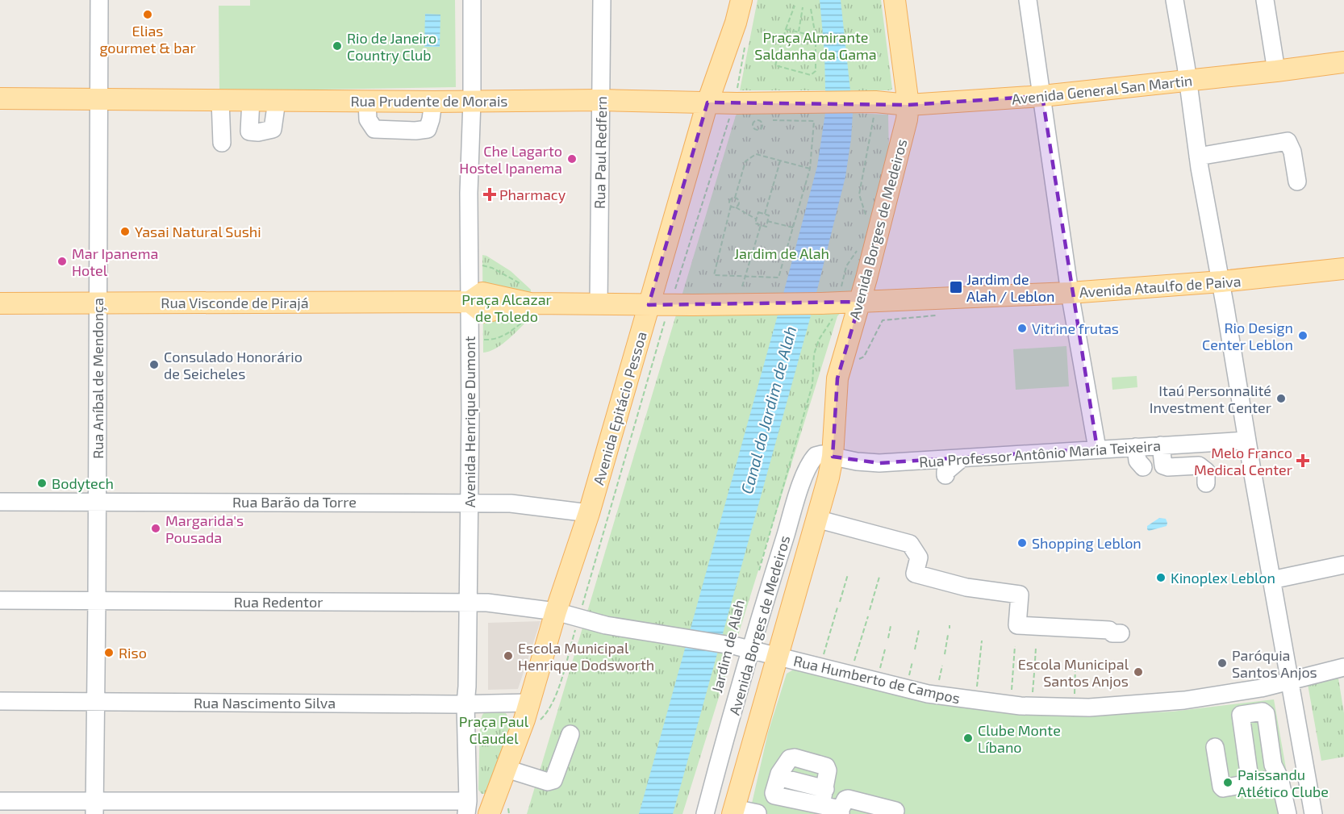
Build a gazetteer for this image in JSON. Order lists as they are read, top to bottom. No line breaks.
{"streets":{"main road":["Avenida General San Martin","Rua Prudente de Morais","Avenida Borges de Medeiros","Avenida Ataulfo de Paiva","Rua Visconde de Pirajá","Avenida Epitácio Pessoa"],"street":["Rua Paul Redfern","Rua Aníbal de Mendonça","Avenida Henrique Dumont","Rua Professor Antônio Maria Teixeira","Rua Barão da Torre","Rua Redentor","Rua Humberto de Campos","Rua Nascimento Silva"]},"crossings":[["Avenida General San Martin","Rua Prudente de Morais"],["Avenida General San Martin","Avenida Borges de Medeiros"],["Rua Prudente de Morais","Rua Paul Redfern"],["Rua Prudente de Morais","Rua Aníbal de Mendonça"],["Rua Prudente de Morais","Avenida Epitácio Pessoa"],["Rua Prudente de Morais","Avenida Henrique Dumont"],["Rua Paul Redfern","Rua Visconde de Pirajá"],["Avenida Borges de Medeiros","Avenida Ataulfo de Paiva"],["Avenida Borges de Medeiros","Rua Professor Antônio Maria Teixeira"],["Avenida Borges de Medeiros","Rua Humberto de Campos"],["Avenida Ataulfo de Paiva","Rua Visconde de Pirajá"],["Rua Visconde de Pirajá","Rua Aníbal de Mendonça"],["Rua Visconde de Pirajá","Avenida Epitácio Pessoa"],["Rua Visconde de Pirajá","Avenida Henrique Dumont"],["Rua Aníbal de Mendonça","Rua Barão da Torre"],["Rua Aníbal de Mendonça","Rua Redentor"],["Rua Aníbal de Mendonça","Rua Nascimento Silva"],["Avenida Epitácio Pessoa","Rua Barão da Torre"],["Avenida Epitácio Pessoa","Rua Redentor"],["Avenida Epitácio Pessoa","Rua Humberto de Campos"],["Avenida Epitácio Pessoa","Rua Nascimento Silva"],["Avenida Henrique Dumont","Rua Barão da Torre"],["Avenida Henrique Dumont","Rua Redentor"],["Avenida Henrique Dumont","Rua Nascimento Silva"],["Rua Redentor","Rua Humberto de Campos"]],"water":["Canal do Jardim de Alah"],"parks":["Praça Almirante Saldanha da Gama","Jardim de Alah","Praça Alcazar de Toledo","Praça Paul Claudel"],"places":{"other":["Elias gourmet & bar","Rio de Janeiro Country Club","Che Lagarto Hostel Ipanema","Yasai Natural Sushi","Mar Ipanema Hotel","Vitrine frutas","Rio Design Center Leblon","Consulado Honorário de Seicheles","Itaú Personnalité Investment Center","Bodytech","Margarida's Pousada","Shopping Leblon","Kinoplex Leblon","Riso","Escola Municipal Henrique Dodsworth","Paróquia Santos Anjos","Escola Municipal Santos Anjos","Clube Monte Líbano","Paissandu Atlético Clube"],"health":["Pharmacy","Melo Franco Medical Center"],"transit":["Jardim de Alah / Leblon"]}}
